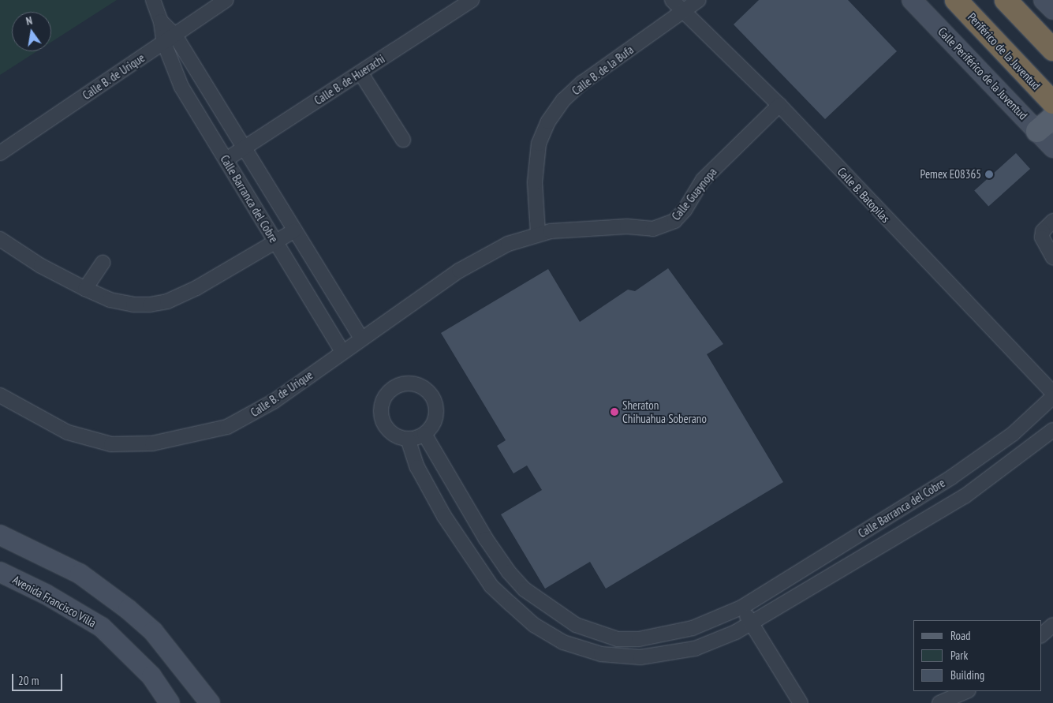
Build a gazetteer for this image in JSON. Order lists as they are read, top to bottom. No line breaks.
{"streets":{"highway":["Periférico de la Juventud"],"main road":["Calle Periférico de la Juventud","Avenida Francisco Villa"],"street":["Calle B. de la Bufa","Calle B. de Urique","Calle B. de Huerachi","Calle Guaynopa","Calle B. Batopilas","Calle Barranca del Cobre"]},"crossings":[["Periférico de la Juventud","Calle Periférico de la Juventud"],["Calle B. de la Bufa","Calle B. de Urique"],["Calle B. de la Bufa","Calle Guaynopa"],["Calle B. de la Bufa","Calle B. Batopilas"],["Calle B. de Urique","Calle Guaynopa"],["Calle B. de Urique","Calle Barranca del Cobre"],["Calle B. de Huerachi","Calle Barranca del Cobre"],["Calle Guaynopa","Calle B. Batopilas"]],"places":["Pemex E08365","Sheraton Chihuahua Soberano"],"legend":["Road","Park","Building"],"scale_bar":"20 m","north":"top"}
